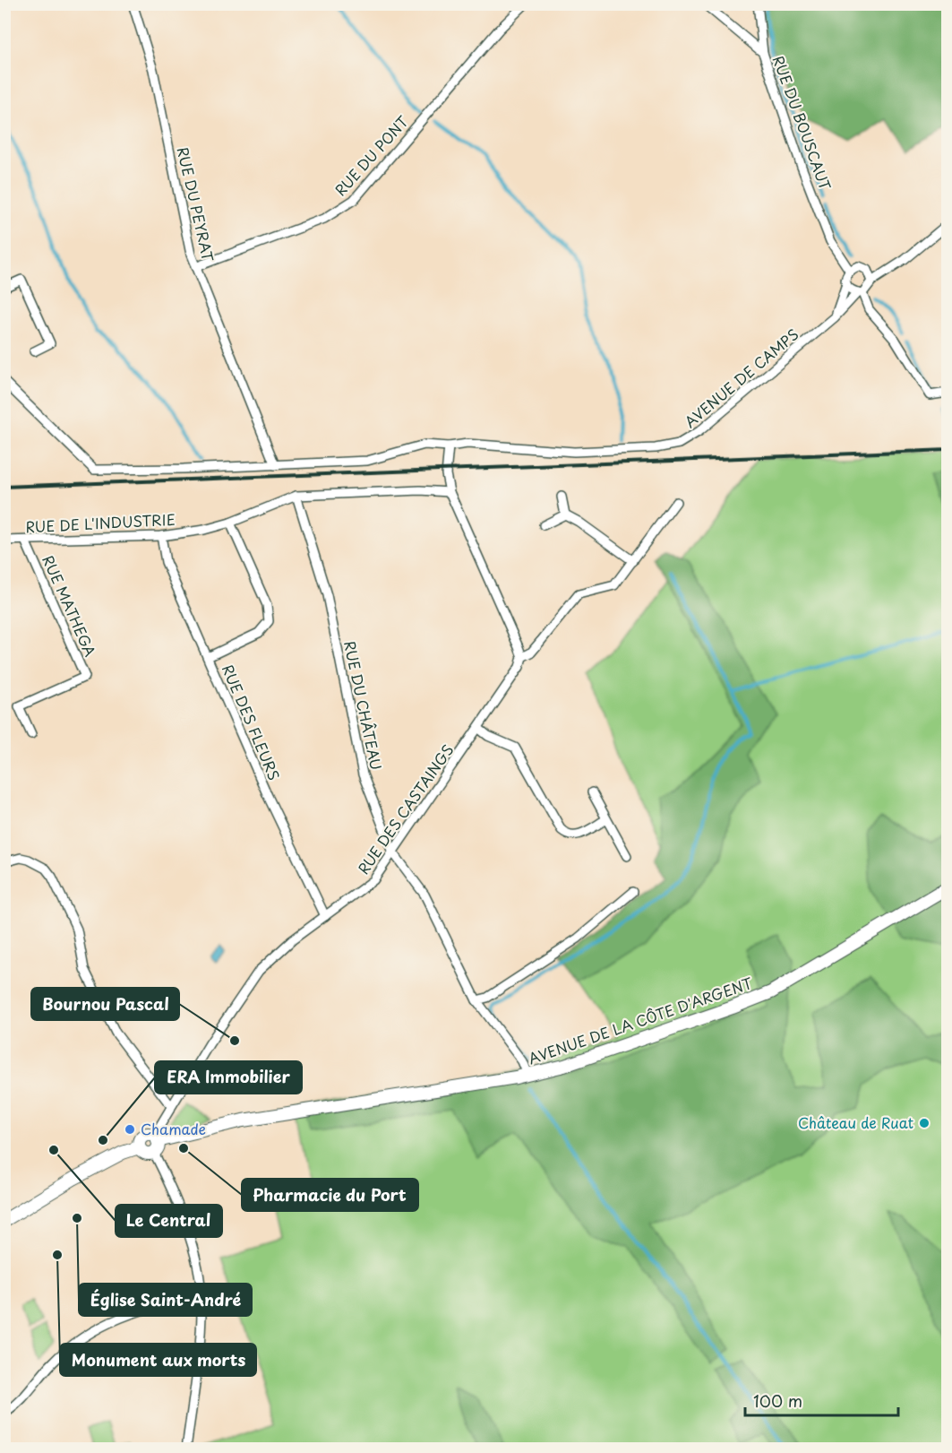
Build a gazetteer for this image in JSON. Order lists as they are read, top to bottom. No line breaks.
{"streets":{"main road":["AVENUE DE LA CÔTE D'ARGENT"],"street":["RUE DU BOUSCAUT","RUE DU PONT","RUE DU PEYRAT","AVENUE DE CAMPS","RUE DE L'INDUSTRIE","RUE MATHEGA","RUE DU CHÂTEAU","RUE DES FLEURS","RUE DES CASTAINGS"]},"crossings":[["RUE DU BOUSCAUT","AVENUE DE CAMPS"],["RUE DU PONT","RUE DU PEYRAT"],["RUE DU PEYRAT","AVENUE DE CAMPS"],["RUE DE L'INDUSTRIE","RUE MATHEGA"],["RUE DE L'INDUSTRIE","RUE DU CHÂTEAU"],["RUE DE L'INDUSTRIE","RUE DES FLEURS"],["RUE DU CHÂTEAU","RUE DES CASTAINGS"],["RUE DU CHÂTEAU","AVENUE DE LA CÔTE D'ARGENT"],["RUE DES FLEURS","RUE DES CASTAINGS"],["RUE DES CASTAINGS","AVENUE DE LA CÔTE D'ARGENT"]],"places":["Bournou Pascal","Château de Ruat","Chamade","ERA Immobilier","Pharmacie du Port","Le Central","Église Saint-André","Monument aux morts"],"scale_bar":"100 m"}
